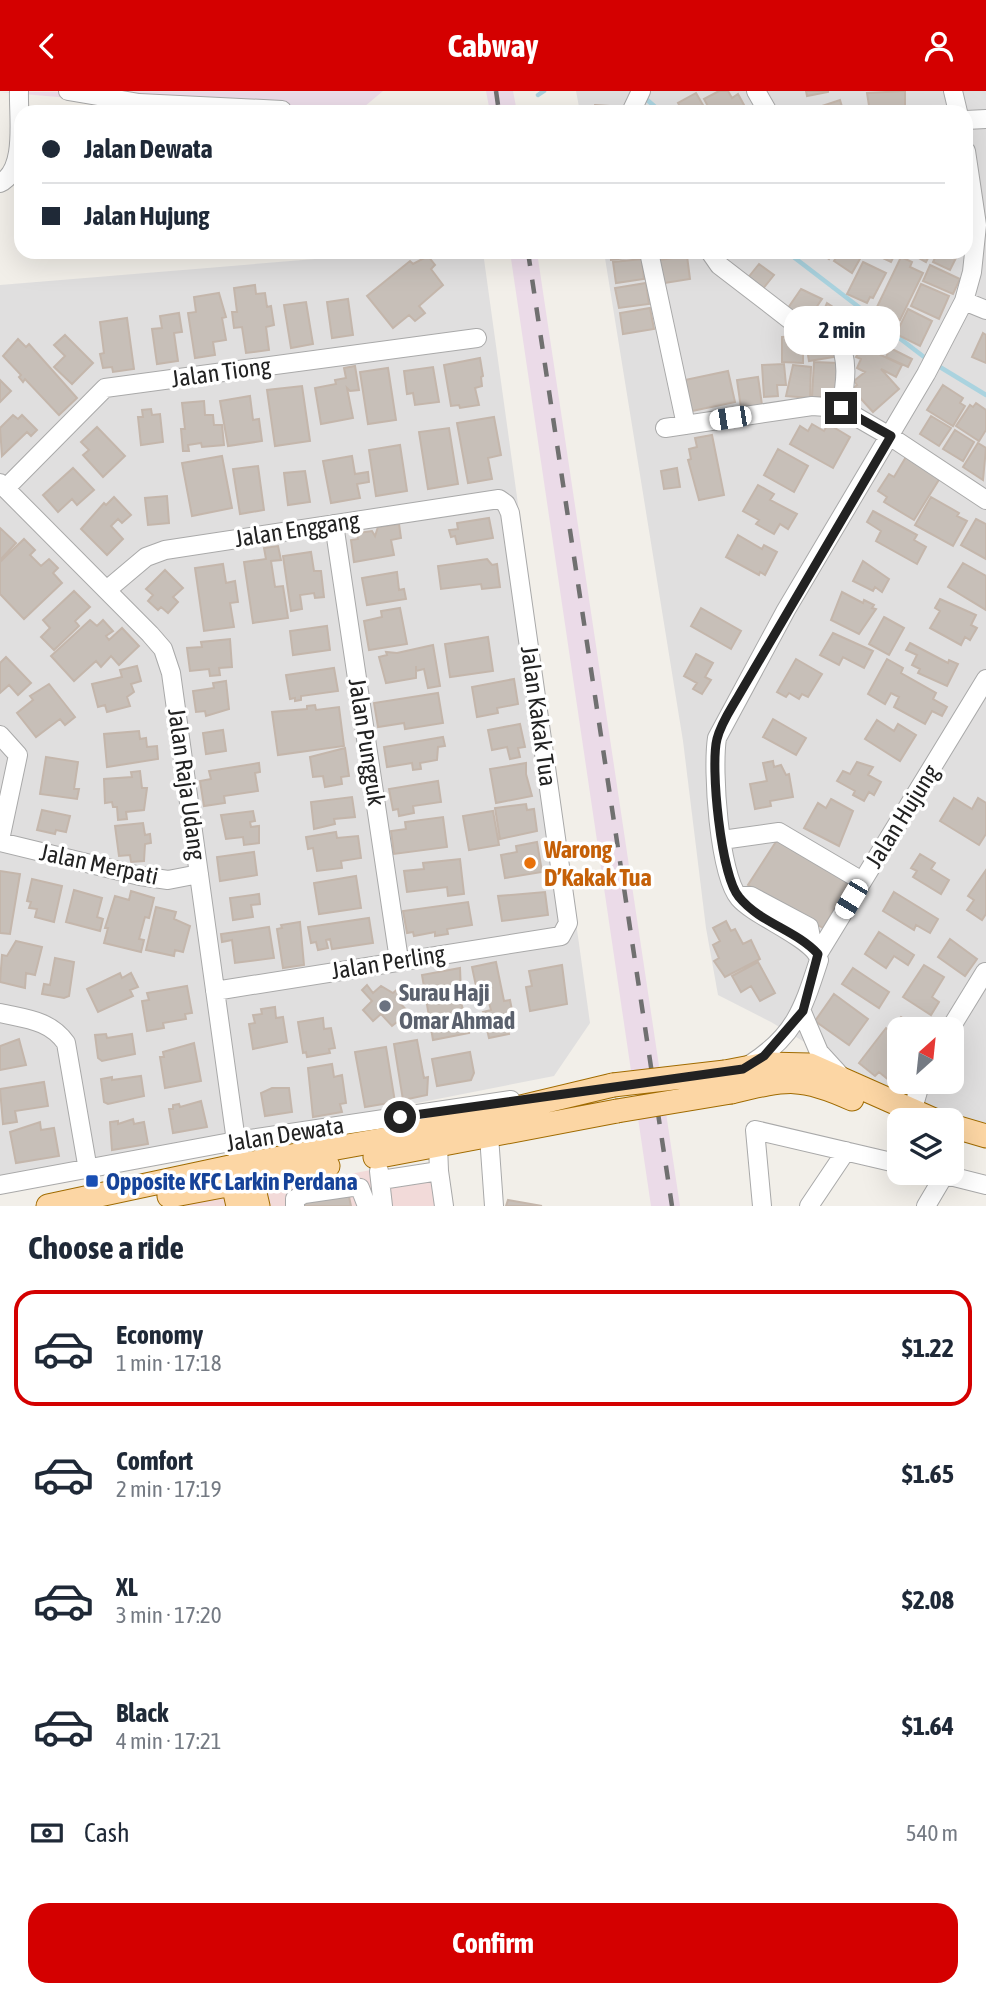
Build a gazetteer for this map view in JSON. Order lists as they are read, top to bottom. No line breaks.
{"streets":{"street":["Jalan Tiong","Jalan Enggang","Jalan Kakak Tua","Jalan Pungguk","Jalan Raja Udang","Jalan Hujung","Jalan Merpati","Jalan Perling","Jalan Dewata"]},"crossings":[["Jalan Tiong","Jalan Raja Udang"],["Jalan Enggang","Jalan Kakak Tua"],["Jalan Enggang","Jalan Pungguk"],["Jalan Enggang","Jalan Raja Udang"],["Jalan Kakak Tua","Jalan Perling"],["Jalan Pungguk","Jalan Perling"],["Jalan Raja Udang","Jalan Merpati"],["Jalan Raja Udang","Jalan Perling"],["Jalan Raja Udang","Jalan Dewata"]],"places":{"other":["Warong D’Kakak Tua","Surau Haji Omar Ahmad"],"transit":["Opposite KFC Larkin Perdana"]},"north":"top right","page":{"header":"Cabway","banner":["Jalan Dewata","Jalan Hujung"],"bubble":"2 min","heading":"Choose a ride","list":[{"name":"Economy","note":"1 min · 17:18","value":"$1.22"},{"name":"Comfort","note":"2 min · 17:19","value":"$1.65"},{"name":"XL","note":"3 min · 17:20","value":"$2.08"},{"name":"Black","note":"4 min · 17:21","value":"$1.64"}],"pay":["Cash","540 m"],"buttons":"Confirm"}}
